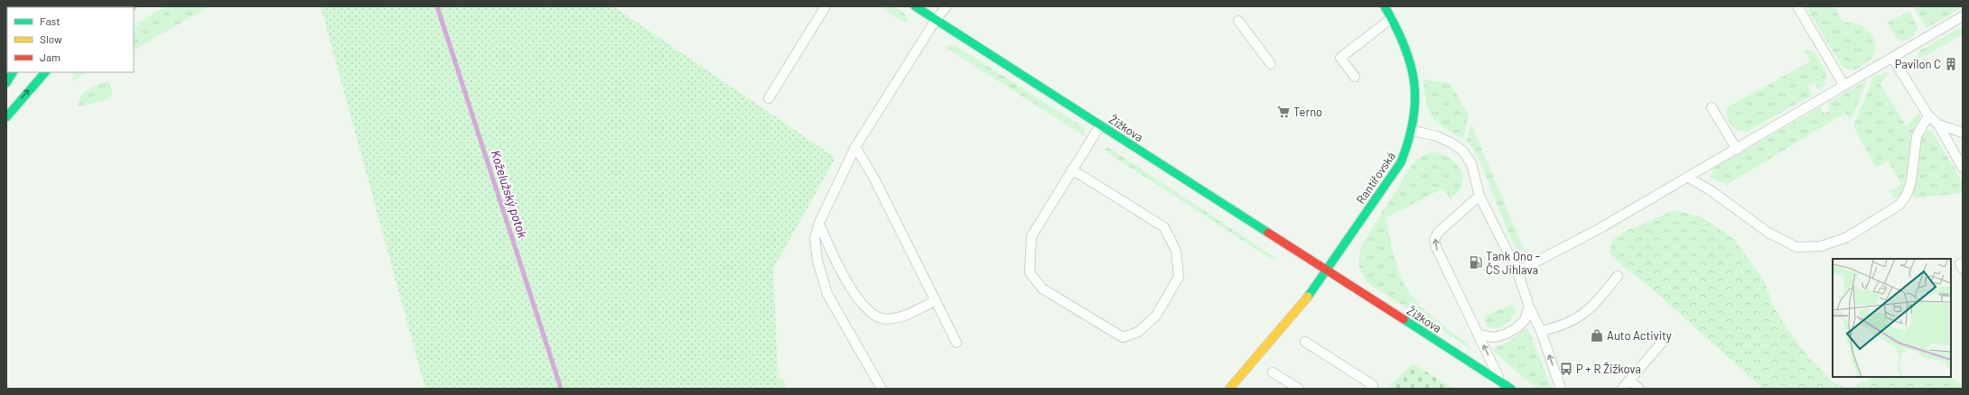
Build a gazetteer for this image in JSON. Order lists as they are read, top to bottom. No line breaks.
{"streets":{"main road":["Žižkova","Rantířovská"]},"crossings":[["Žižkova","Rantířovská"]],"water":["Koželužský potok"],"places":{"building":["Pavilon C"],"supermarket":["Terno"],"fuel station":["Tank Ono - ČS Jihlava"],"shop":["Auto Activity"],"bus stop":["P + R Žižkova"]},"legend":["Fast","Slow","Jam"]}
